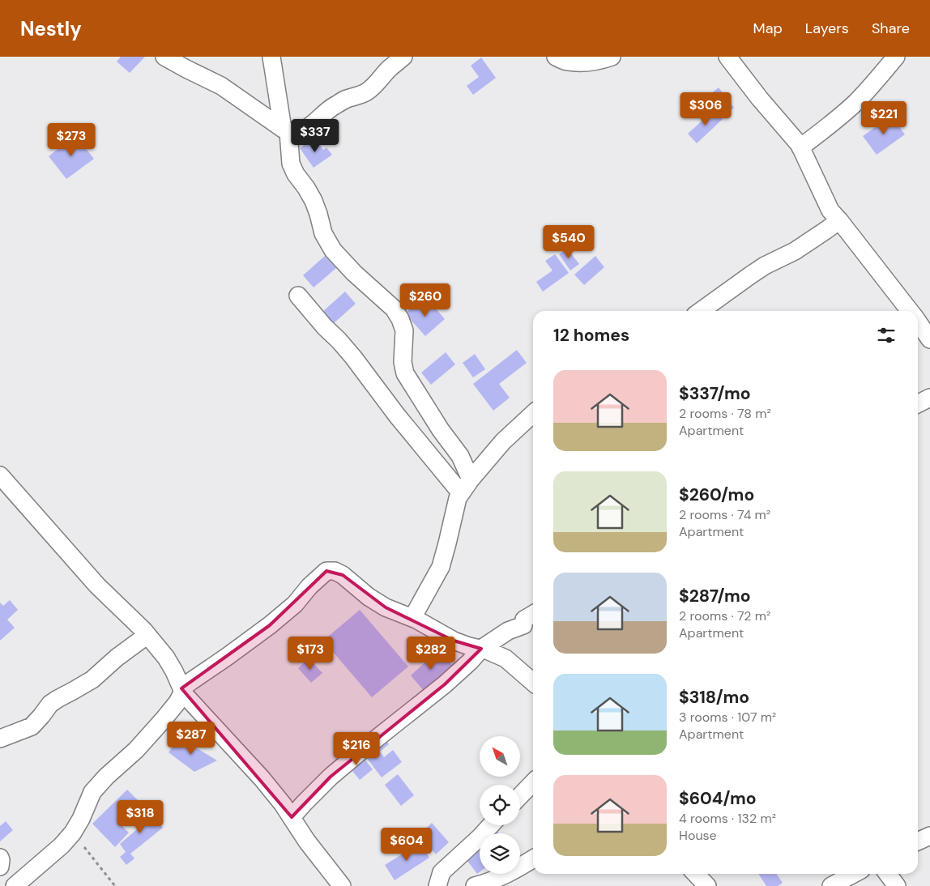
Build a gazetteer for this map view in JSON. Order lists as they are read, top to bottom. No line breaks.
{"north":"top left","page":{"header":"Nestly","nav":["Map","Layers","Share"],"price":["$306","$221","$337","$273","$540","$260","$173","$282","$287","$216","$318","$604"],"heading":"12 homes","list":[{"name":"$337/mo","note":"2 rooms · 78 m² · Apartment"},{"name":"$260/mo","note":"2 rooms · 74 m² · Apartment"},{"name":"$287/mo","note":"2 rooms · 72 m² · Apartment"},{"name":"$318/mo","note":"3 rooms · 107 m² · Apartment"},{"name":"$604/mo","note":"4 rooms · 132 m² · House"}]}}
